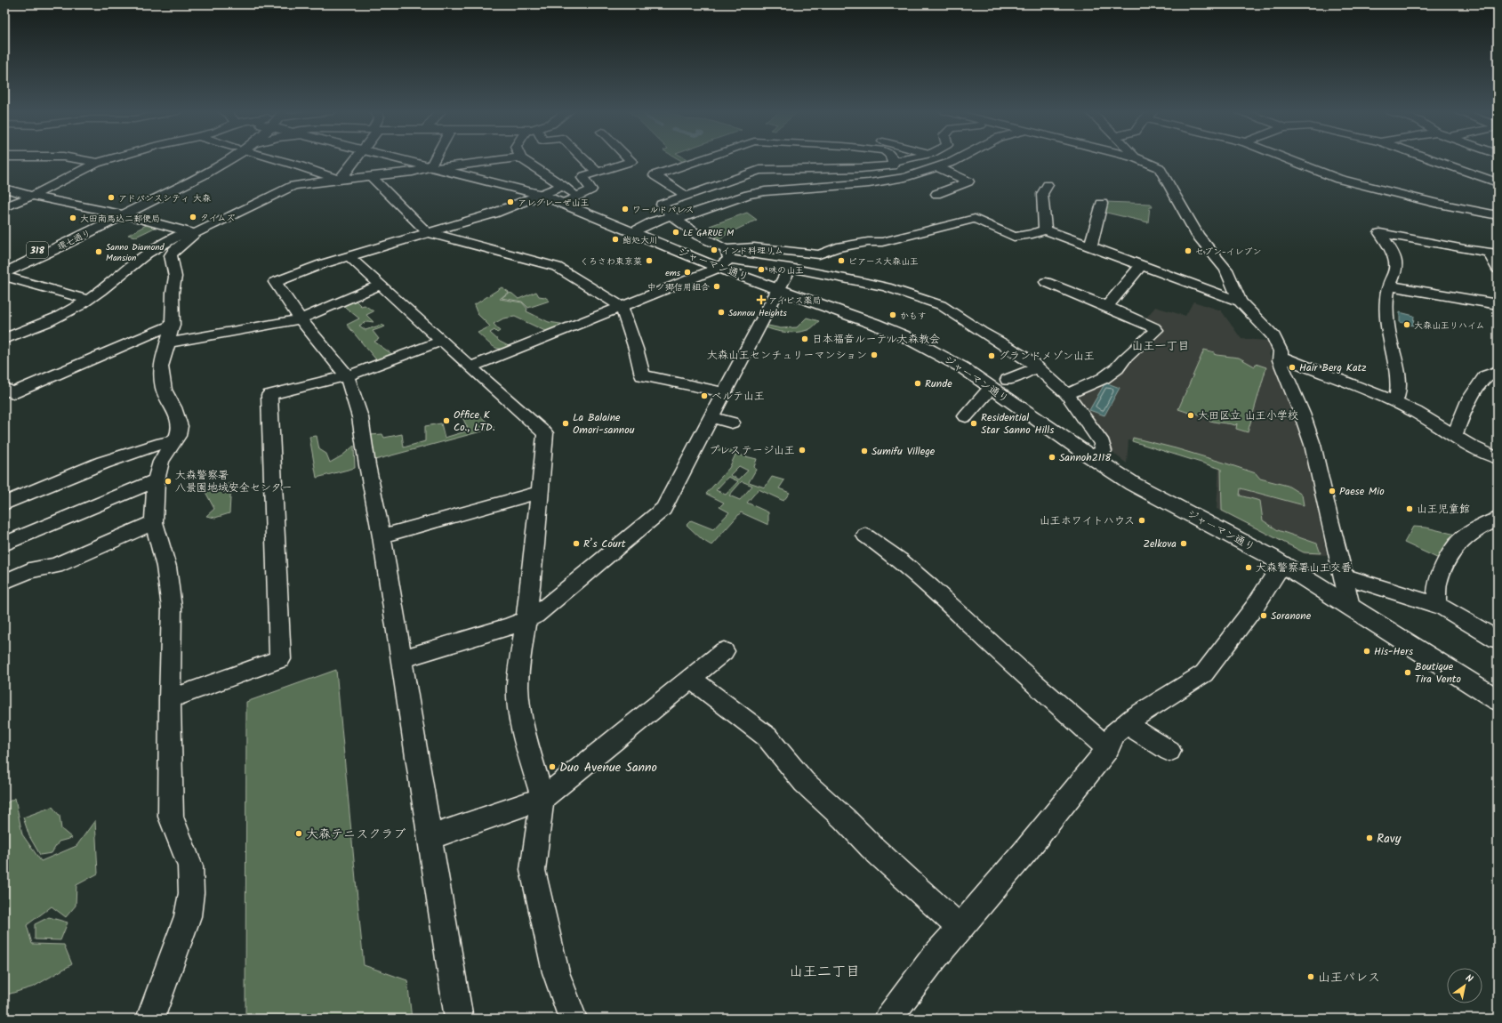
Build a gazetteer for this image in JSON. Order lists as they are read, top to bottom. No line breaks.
{"streets":{"street":["環七通り","318","ジャーマン通り"]},"districts":["山王一丁目","山王二丁目"],"places":{"other":["アドバンスシティ 大森","アレグレーぜ山王","ワールドパレス","タイムズ","大田南馬込二郵便局","LE GARUE M","鮨処大川","インド料理リム","セブン-イレブン","Sanno Diamond Mansion","くろさわ東京菜","ピアース大森山王","味の山王","ems","中ノ郷信用組合","Sannou Heights","かもす","大森山王リハイム","日本福音ルーテル大森教会","大森山王センチュリーマンション","グランドメゾン山王","Hair Berg Katz","Runde","ベルテ山王","大田区立 山王小学校","Office K Co., LTD.","La Balaine Omori-sannou","Residential Star Sanno Hills","プレステージ山王","Sumifu Villege","Sannoh2118","大森警察署 八景園地域安全センター","Paese Mio","山王児童館","山王ホワイトハウス","R’s Court","Zelkova","大森警察署山王交番","Soranone","His-Hers","Boutique Tira Vento","Duo Avenue Sanno","大森テニスクラブ","Ravy","山王パレス"],"health":["アイビス薬局"]},"north":"top right"}
